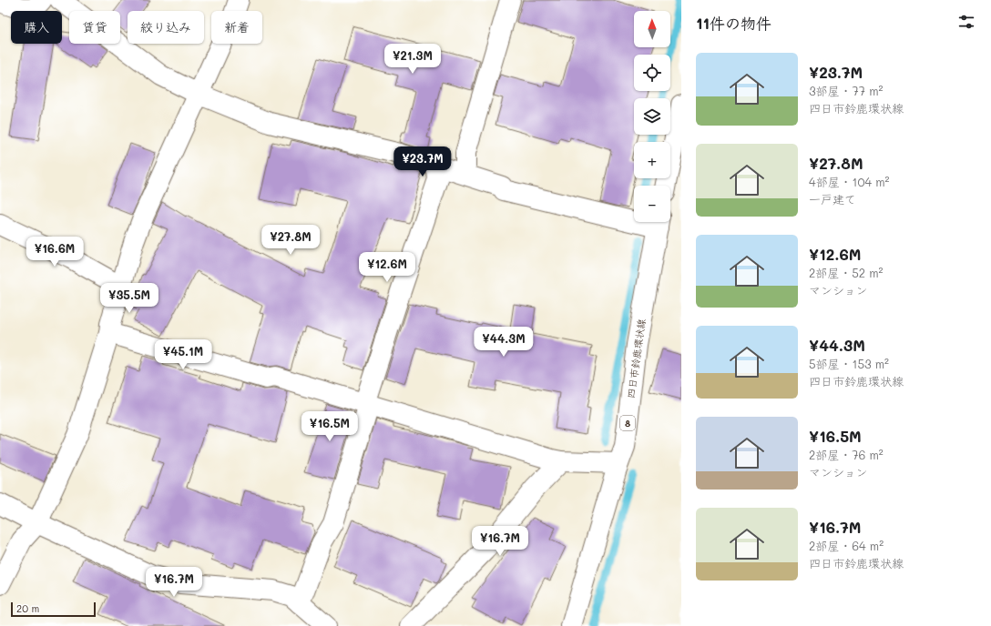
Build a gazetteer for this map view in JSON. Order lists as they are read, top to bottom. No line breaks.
{"streets":{"street":["四日市鈴鹿環状線","8"]},"scale_bar":"20 m","north":"top","page":{"heading":"11件の物件","map_buttons":["+","−"],"chip":["購入","賃貸","絞り込み","新着"],"price":["¥21.3M","¥23.7M","¥27.8M","¥16.6M","¥12.6M","¥35.5M","¥44.3M","¥45.1M","¥16.5M","¥16.7M","¥16.7M"],"list":[{"name":"¥23.7M","note":"3部屋 · 77 m² · 四日市鈴鹿環状線"},{"name":"¥27.8M","note":"4部屋 · 104 m² · 一戸建て"},{"name":"¥12.6M","note":"2部屋 · 52 m² · マンション"},{"name":"¥44.3M","note":"5部屋 · 153 m² · 四日市鈴鹿環状線"},{"name":"¥16.5M","note":"2部屋 · 76 m² · マンション"},{"name":"¥16.7M","note":"2部屋 · 64 m² · 四日市鈴鹿環状線"}],"scale":"20 m"}}
